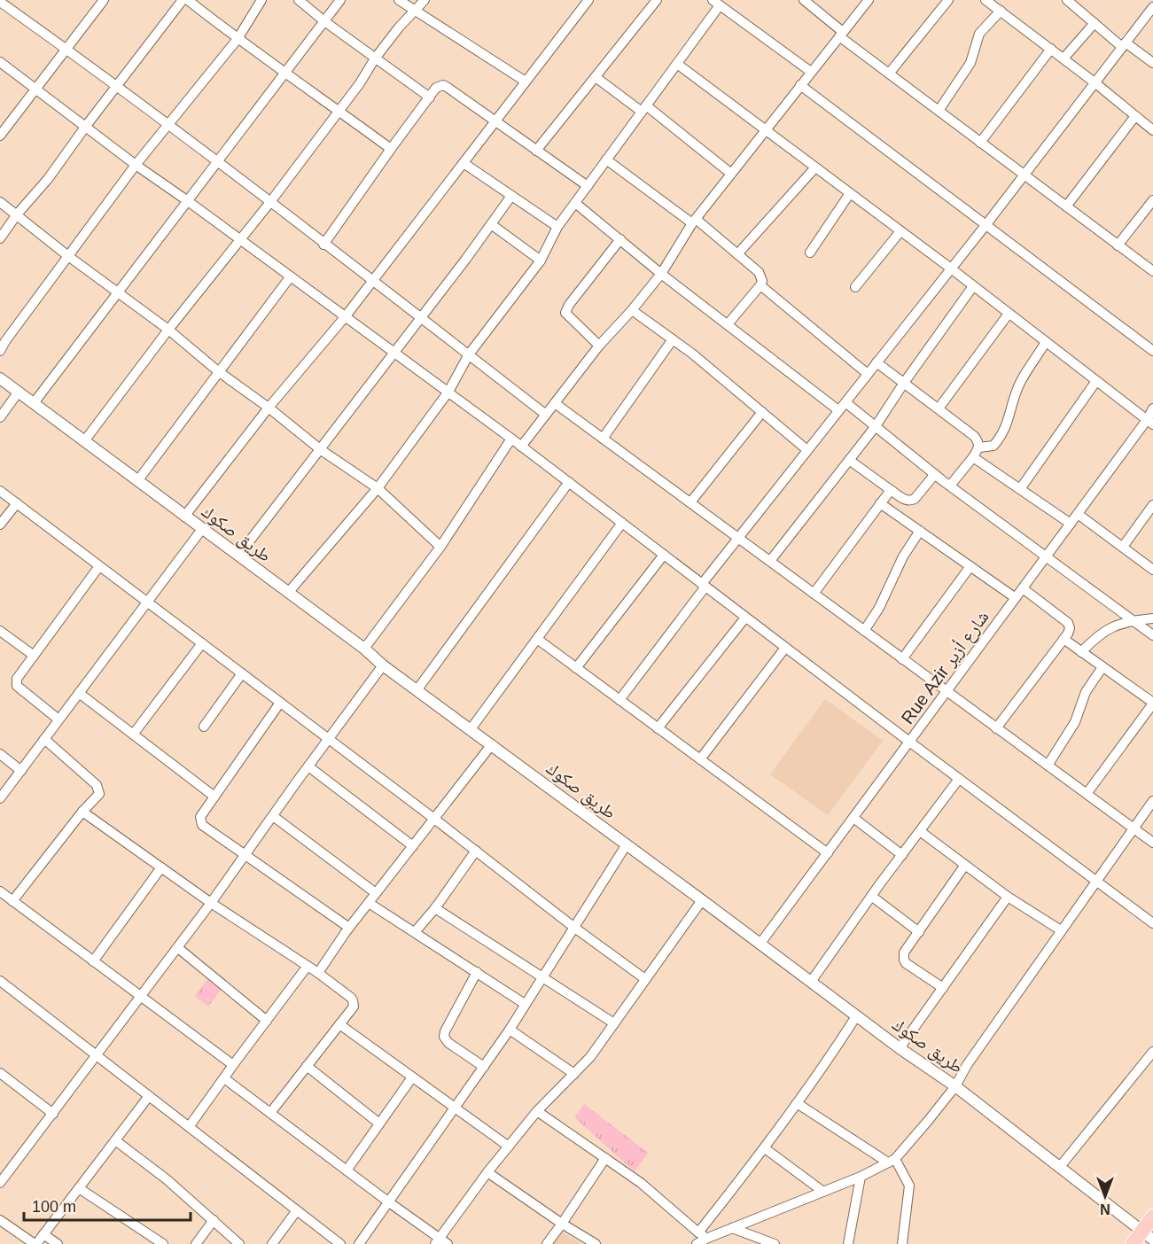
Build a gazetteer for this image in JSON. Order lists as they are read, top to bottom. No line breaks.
{"streets":{"street":["طريق صكوك","Rue Azir شارع أزير"]},"crossings":[["طريق صكوك","Rue Azir شارع أزير"]],"scale_bar":"100 m","north":"bottom"}
